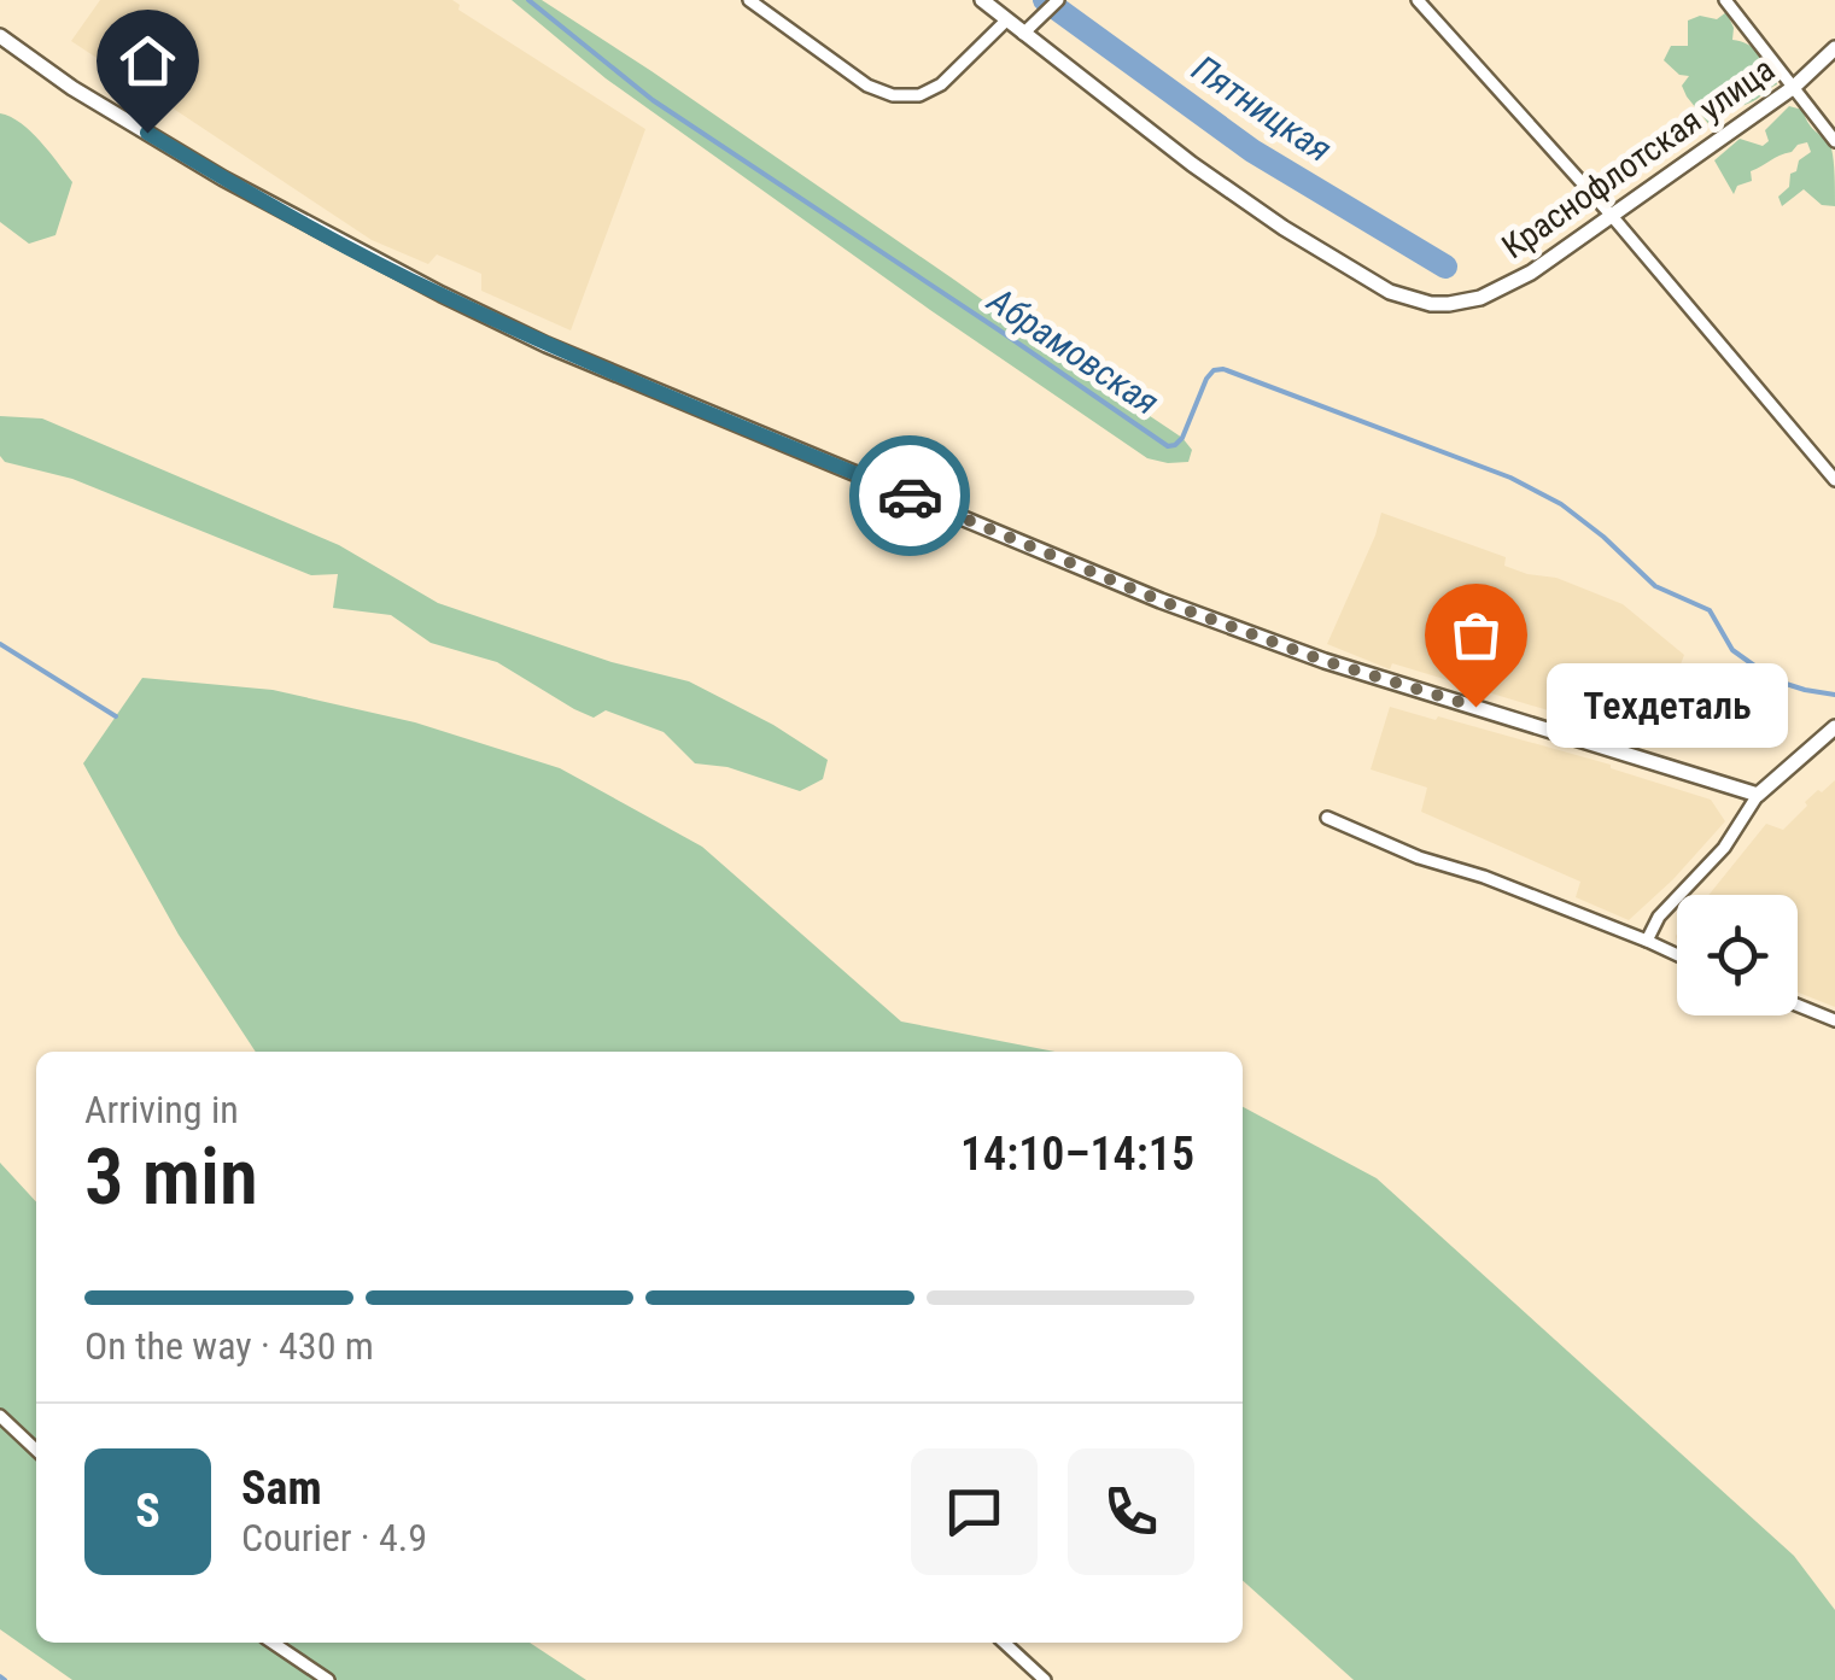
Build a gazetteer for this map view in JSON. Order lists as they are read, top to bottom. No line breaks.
{"streets":{"street":["Краснофлотская улица"]},"water":["Пятницкая","Абрамовская"],"places":["Техдеталь"],"page":{"bubble":"Техдеталь","heading":["3 min","Arriving in","14:10–14:15"],"panel":["Sam","Courier · 4.9"],"bar":"On the way · 430 m","round":"S"}}
